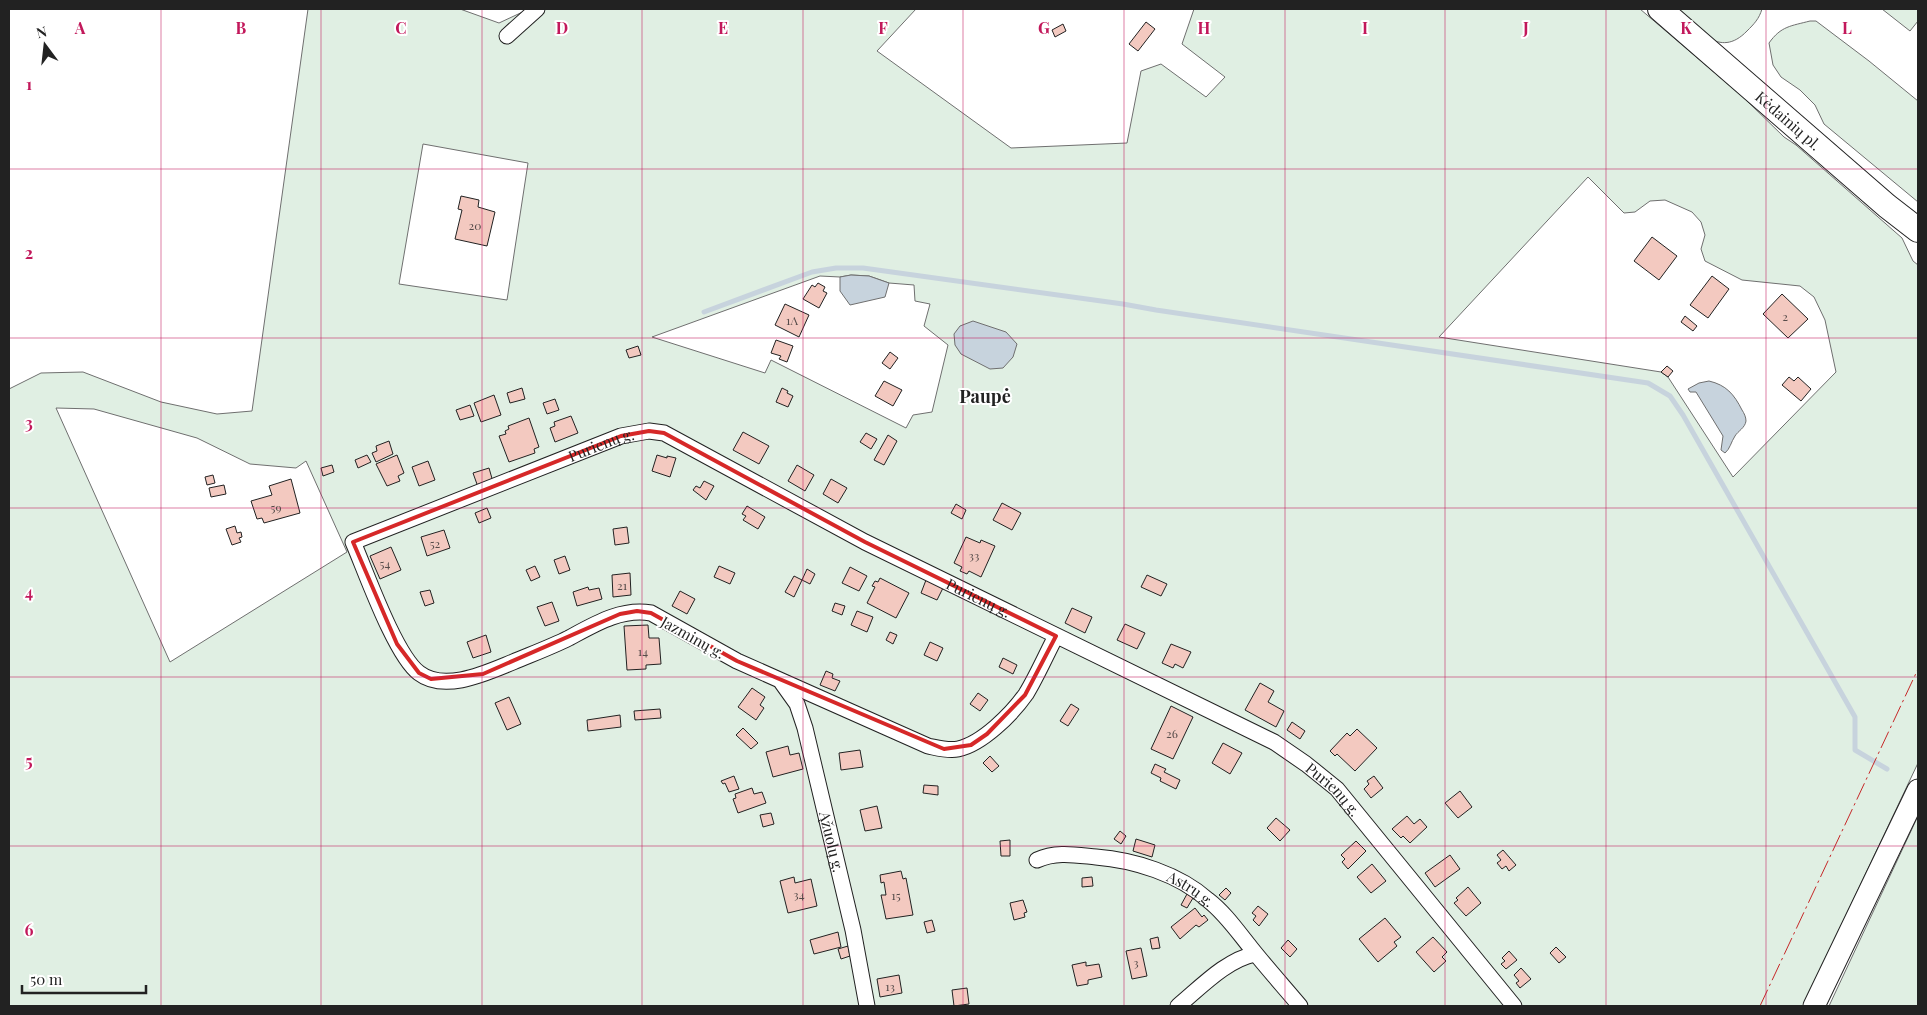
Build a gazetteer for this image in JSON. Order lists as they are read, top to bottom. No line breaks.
{"streets":{"main road":["Kėdainių pl."],"street":["Purienų g.","Jazminų g.","Ąžuolų g.","Astrų g."]},"crossings":[["Purienų g.","Jazminų g."],["Jazminų g.","Ąžuolų g."]],"districts":["Paupė"],"house_numbers":["20","2","1A","59","52","33","54","21","14","26","34","15","3","13"],"scale_bar":"50 m","north":"top","grid":{"columns":["A","B","C","D","E","F","G","H","I","J","K","L"],"rows":["1","2","3","4","5","6"]}}
